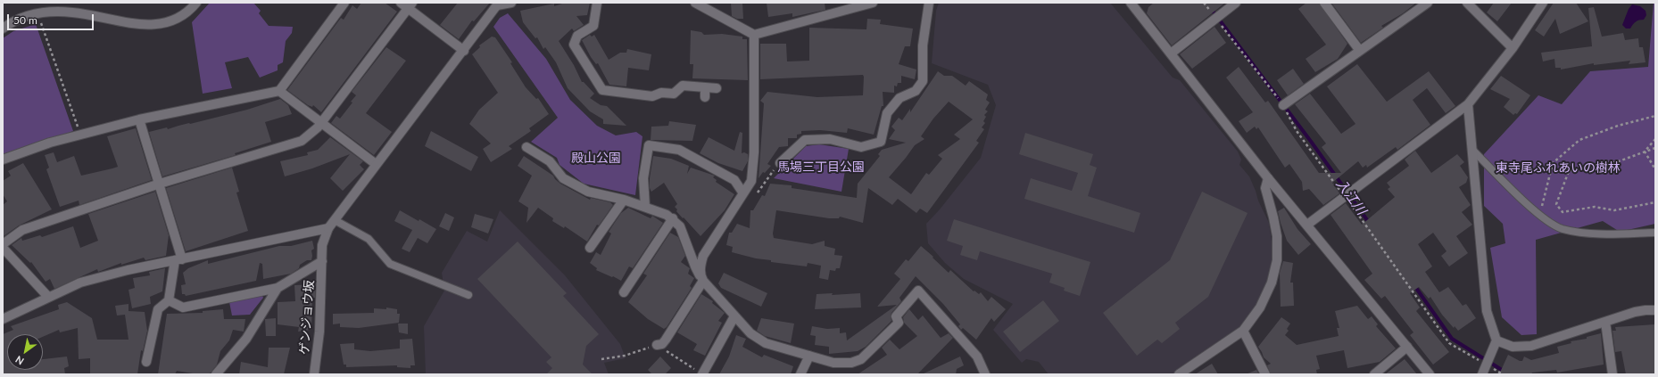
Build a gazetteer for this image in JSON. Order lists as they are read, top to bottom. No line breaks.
{"streets":{"street":["ゲンジョウ坂"]},"water":["入江川"],"parks":["殿山公園","馬場三丁目公園","東寺尾ふれあいの樹林"],"scale_bar":"50 m","north":"bottom left"}
